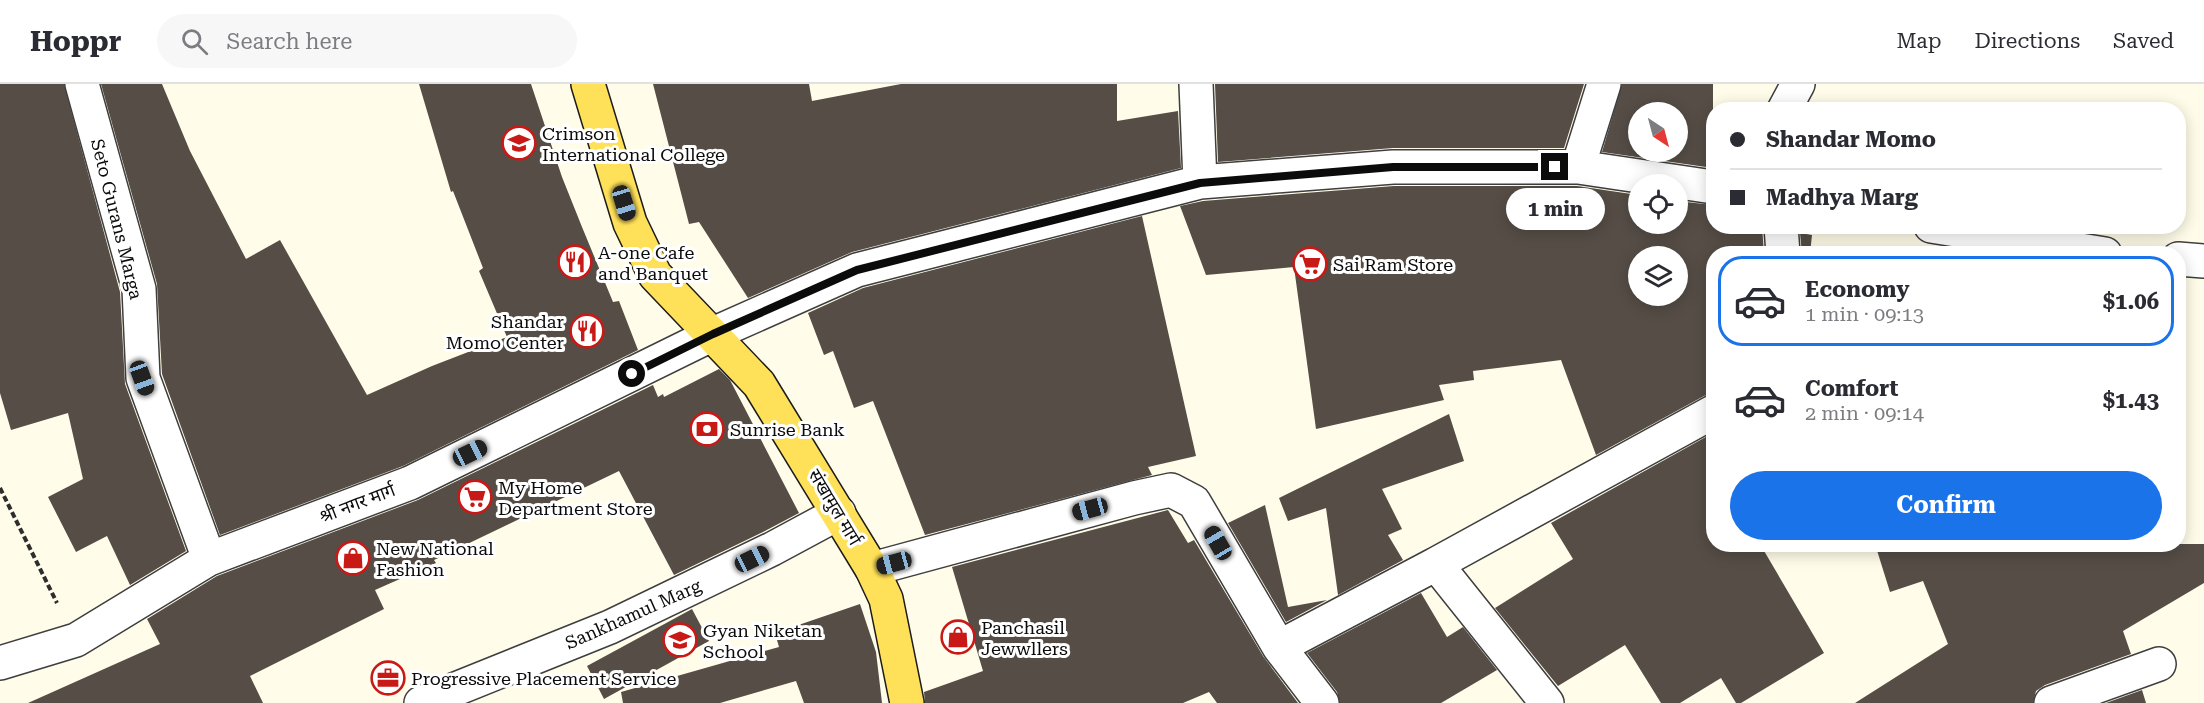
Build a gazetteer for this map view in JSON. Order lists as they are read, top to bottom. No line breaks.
{"streets":{"main road":["संखामुल मार्ग"],"street":["Seto Gurans Marga","श्री नगर मार्ग","Sankhamul Marg"]},"crossings":[["Seto Gurans Marga","श्री नगर मार्ग"],["श्री नगर मार्ग","संखामुल मार्ग"],["संखामुल मार्ग","Sankhamul Marg"]],"places":{"school or university":["Crimson International College","Gyan Niketan School"],"restaurant":["A-one Cafe and Banquet","Shandar Momo Center"],"supermarket":["Sai Ram Store","My Home Department Store"],"bank":["Sunrise Bank"],"shop":["New National Fashion","Panchasil Jewwllers"],"office":["Progressive Placement Service"]},"north":"bottom right","page":{"header":"Hoppr","search":"Search here","nav":["Map","Directions","Saved"],"banner":["Shandar Momo","Madhya Marg"],"bubble":"1 min","list":[{"name":"Economy","note":"1 min · 09:13","value":"$1.06"},{"name":"Comfort","note":"2 min · 09:14","value":"$1.43"}],"buttons":"Confirm"}}
